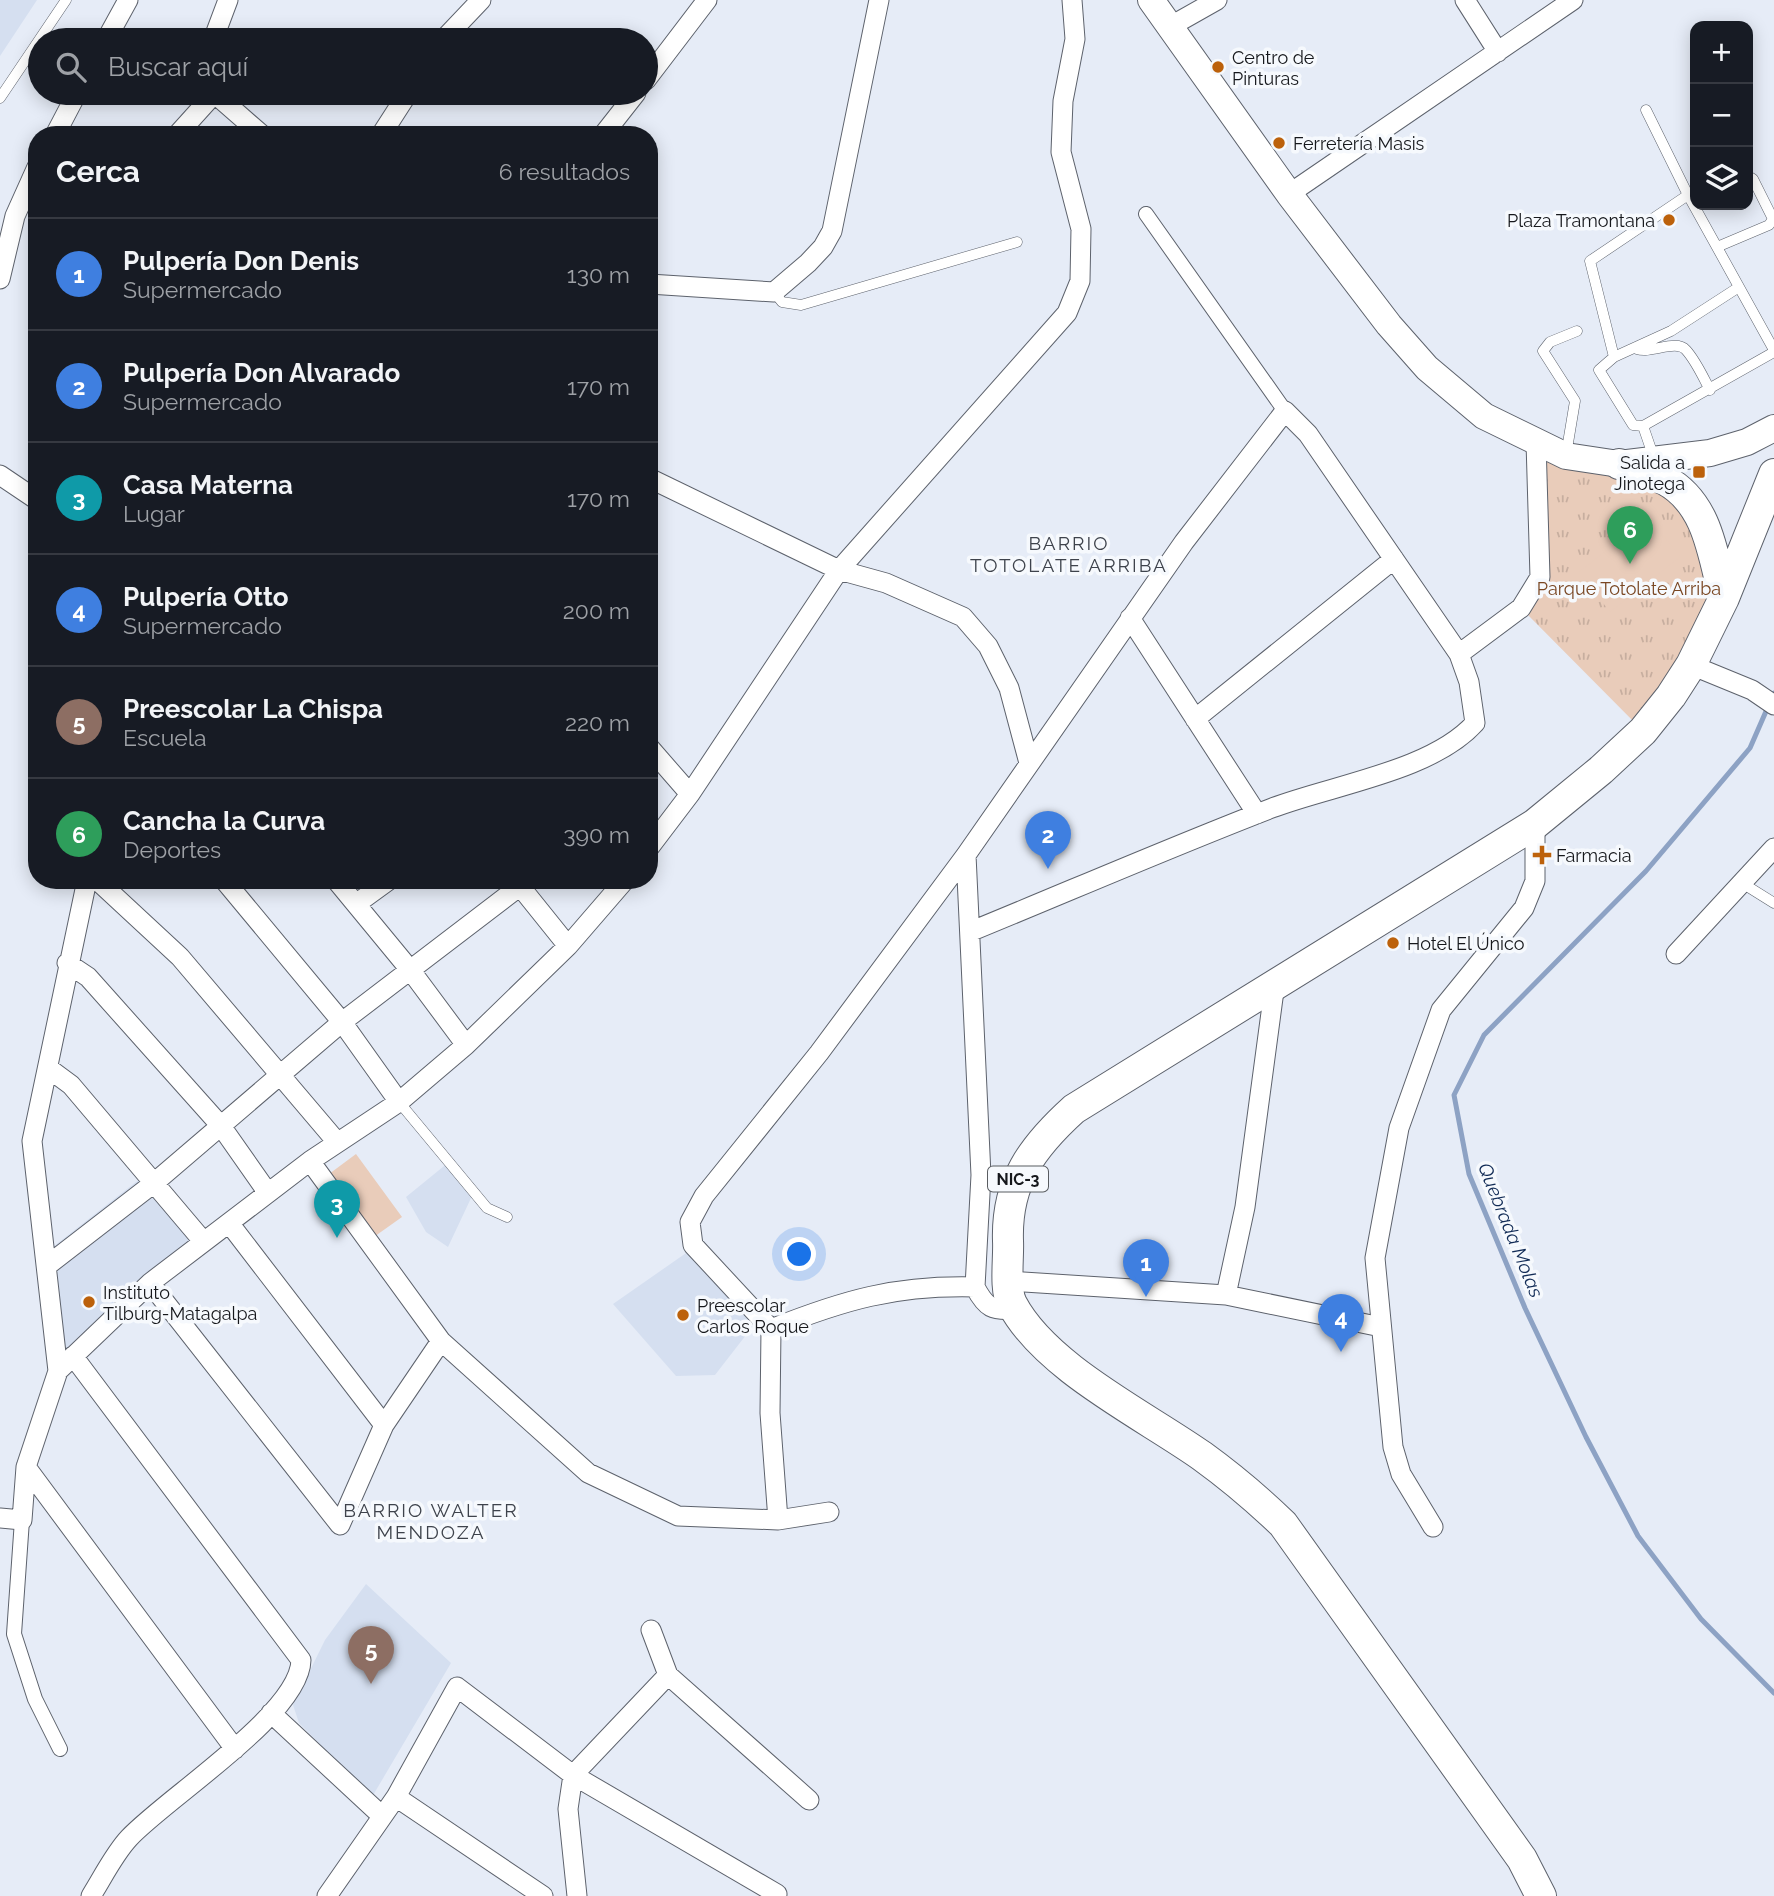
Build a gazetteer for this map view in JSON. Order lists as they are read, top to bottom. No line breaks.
{"streets":{"main road":["NIC-3"]},"districts":["BARRIO TOTOLATE ARRIBA","BARRIO WALTER MENDOZA"],"water":["Quebrada Molas"],"parks":["Parque Totolate Arriba"],"places":{"other":["Centro de Pinturas","Ferretería Masis","Plaza Tramontana","Hotel El Único","Instituto Tilburg-Matagalpa","Preescolar Carlos Roque"],"transit":["Salida a Jinotega"],"health":["Farmacia"]},"page":{"map_buttons":["+","−"],"search":"Buscar aquí","heading":["Cerca","6 resultados"],"list":[{"mark":"1","name":"Pulpería Don Denis","note":"Supermercado","value":"130 m"},{"mark":"2","name":"Pulpería Don Alvarado","note":"Supermercado","value":"170 m"},{"mark":"3","name":"Casa Materna","note":"Lugar","value":"170 m"},{"mark":"4","name":"Pulpería Otto","note":"Supermercado","value":"200 m"},{"mark":"5","name":"Preescolar La Chispa","note":"Escuela","value":"220 m"},{"mark":"6","name":"Cancha la Curva","note":"Deportes","value":"390 m"}],"pins":["6","2","3","1","4","5"]}}
